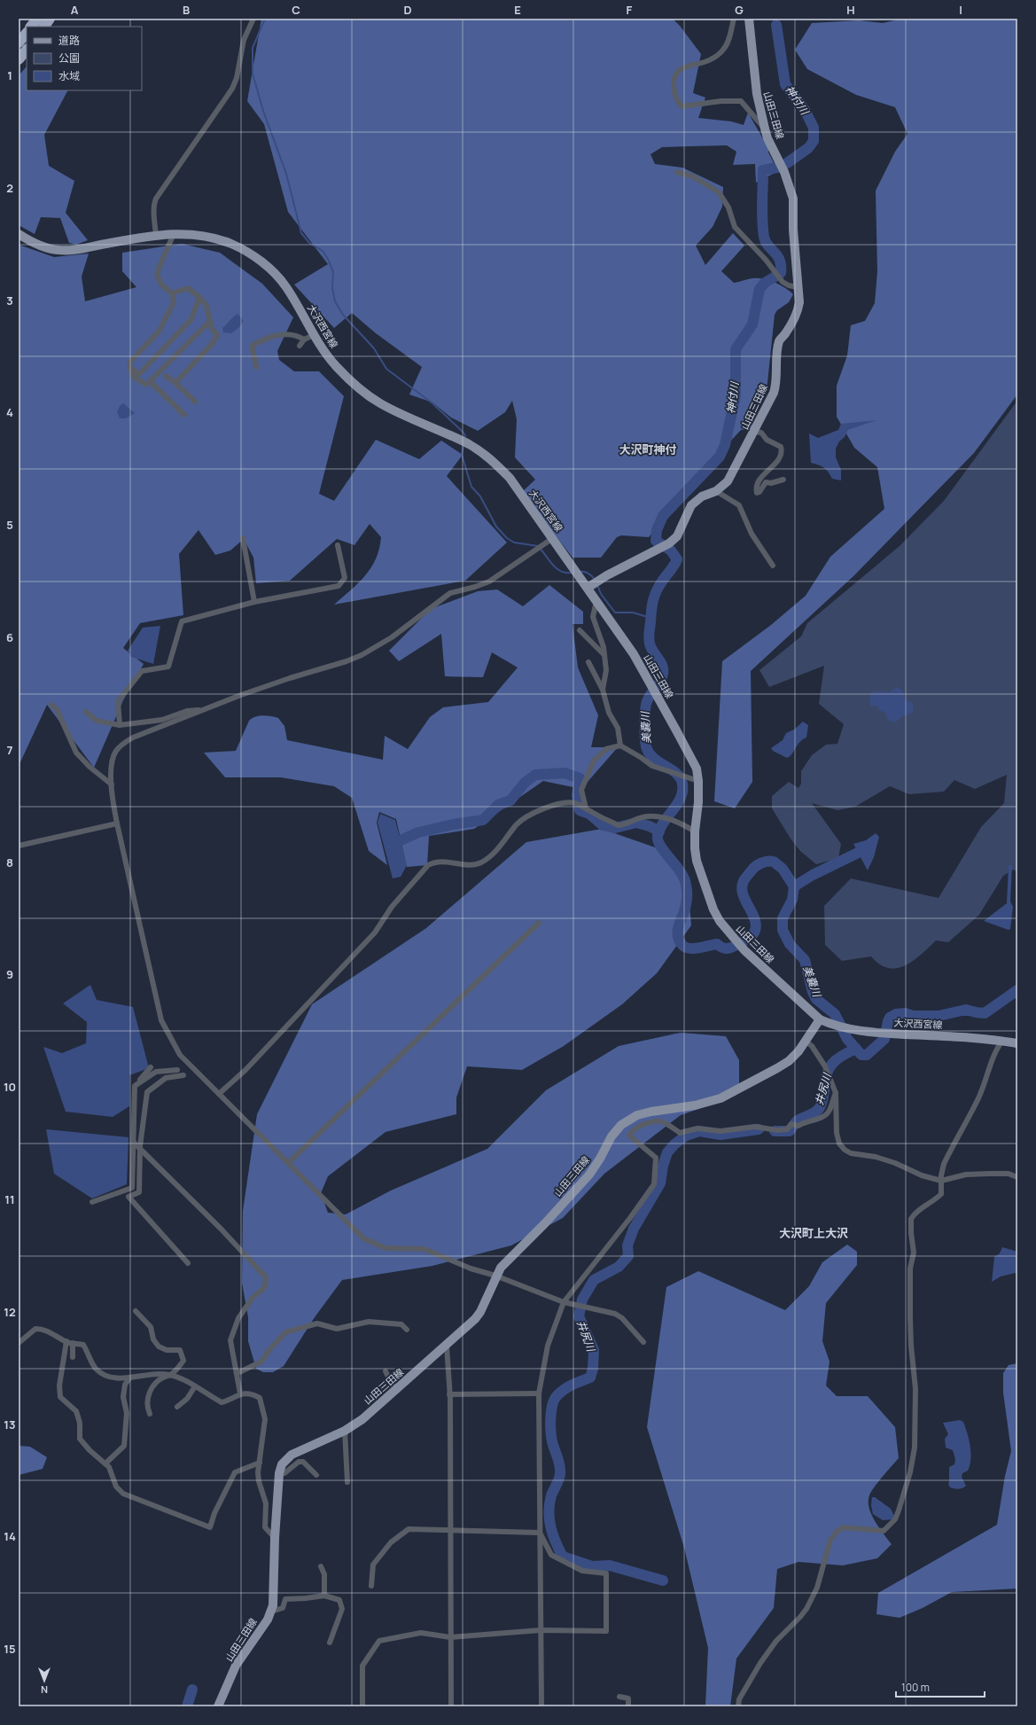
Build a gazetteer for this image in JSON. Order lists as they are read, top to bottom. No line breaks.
{"streets":{"main road":["山田三田線","大沢西宮線"]},"crossings":[["山田三田線","大沢西宮線"]],"districts":["大沢町神付","大沢町上大沢"],"water":["神付川","美嚢川","井尻川"],"legend":["道路","公園","水域"],"scale_bar":"100 m","north":"bottom","grid":{"columns":["A","B","C","D","E","F","G","H","I"],"rows":["1","2","3","4","5","6","7","8","9","10","11","12","13","14","15"]}}
